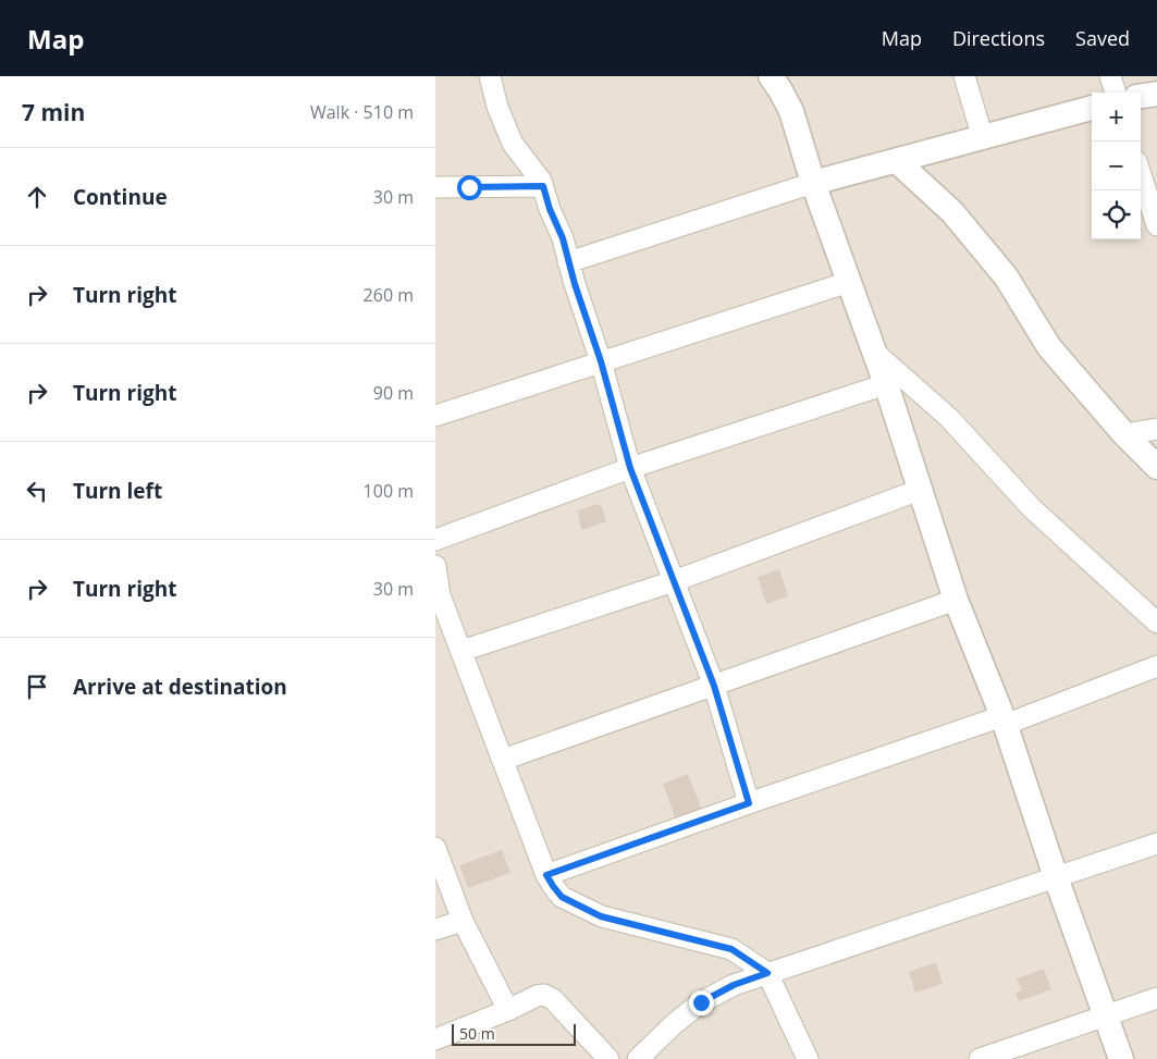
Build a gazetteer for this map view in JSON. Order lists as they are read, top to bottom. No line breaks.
{"scale_bar":"50 m","page":{"header":"Map","nav":["Map","Directions","Saved"],"heading":["7 min","Walk · 510 m"],"map_buttons":["+","−"],"list":[["Continue","30 m"],["Turn right","260 m"],["Turn right","90 m"],["Turn left","100 m"],["Turn right","30 m"],"Arrive at destination"],"scale":"50 m"}}
